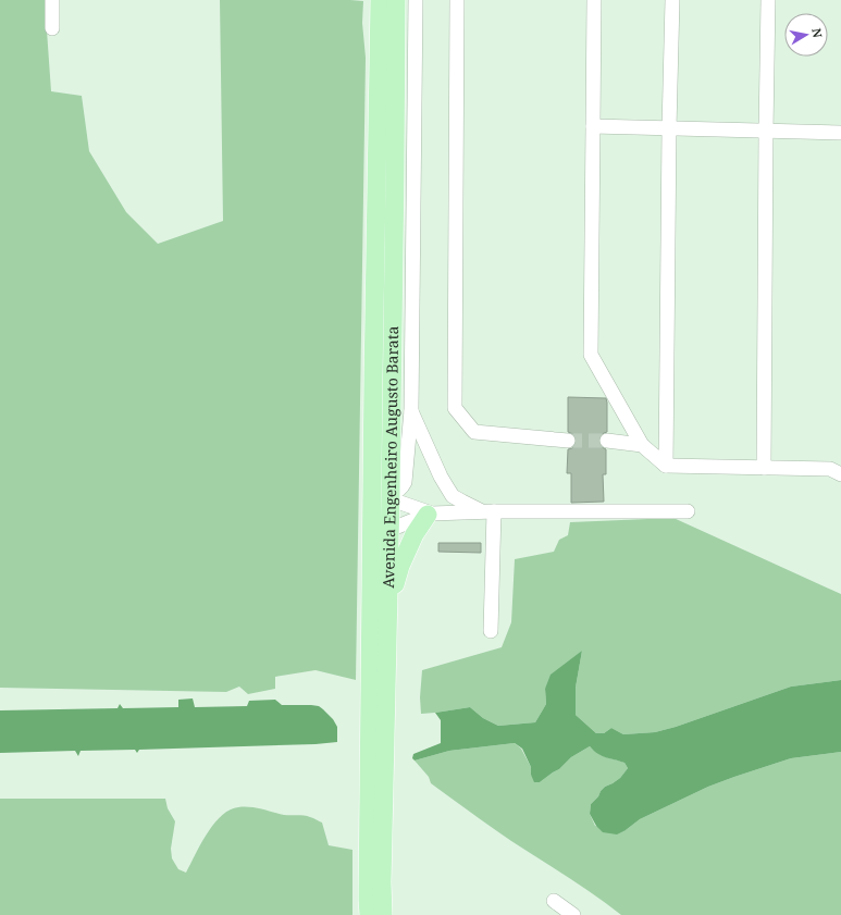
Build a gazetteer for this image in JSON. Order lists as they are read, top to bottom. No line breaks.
{"streets":{"main road":["Avenida Engenheiro Augusto Barata"]},"north":"right"}
